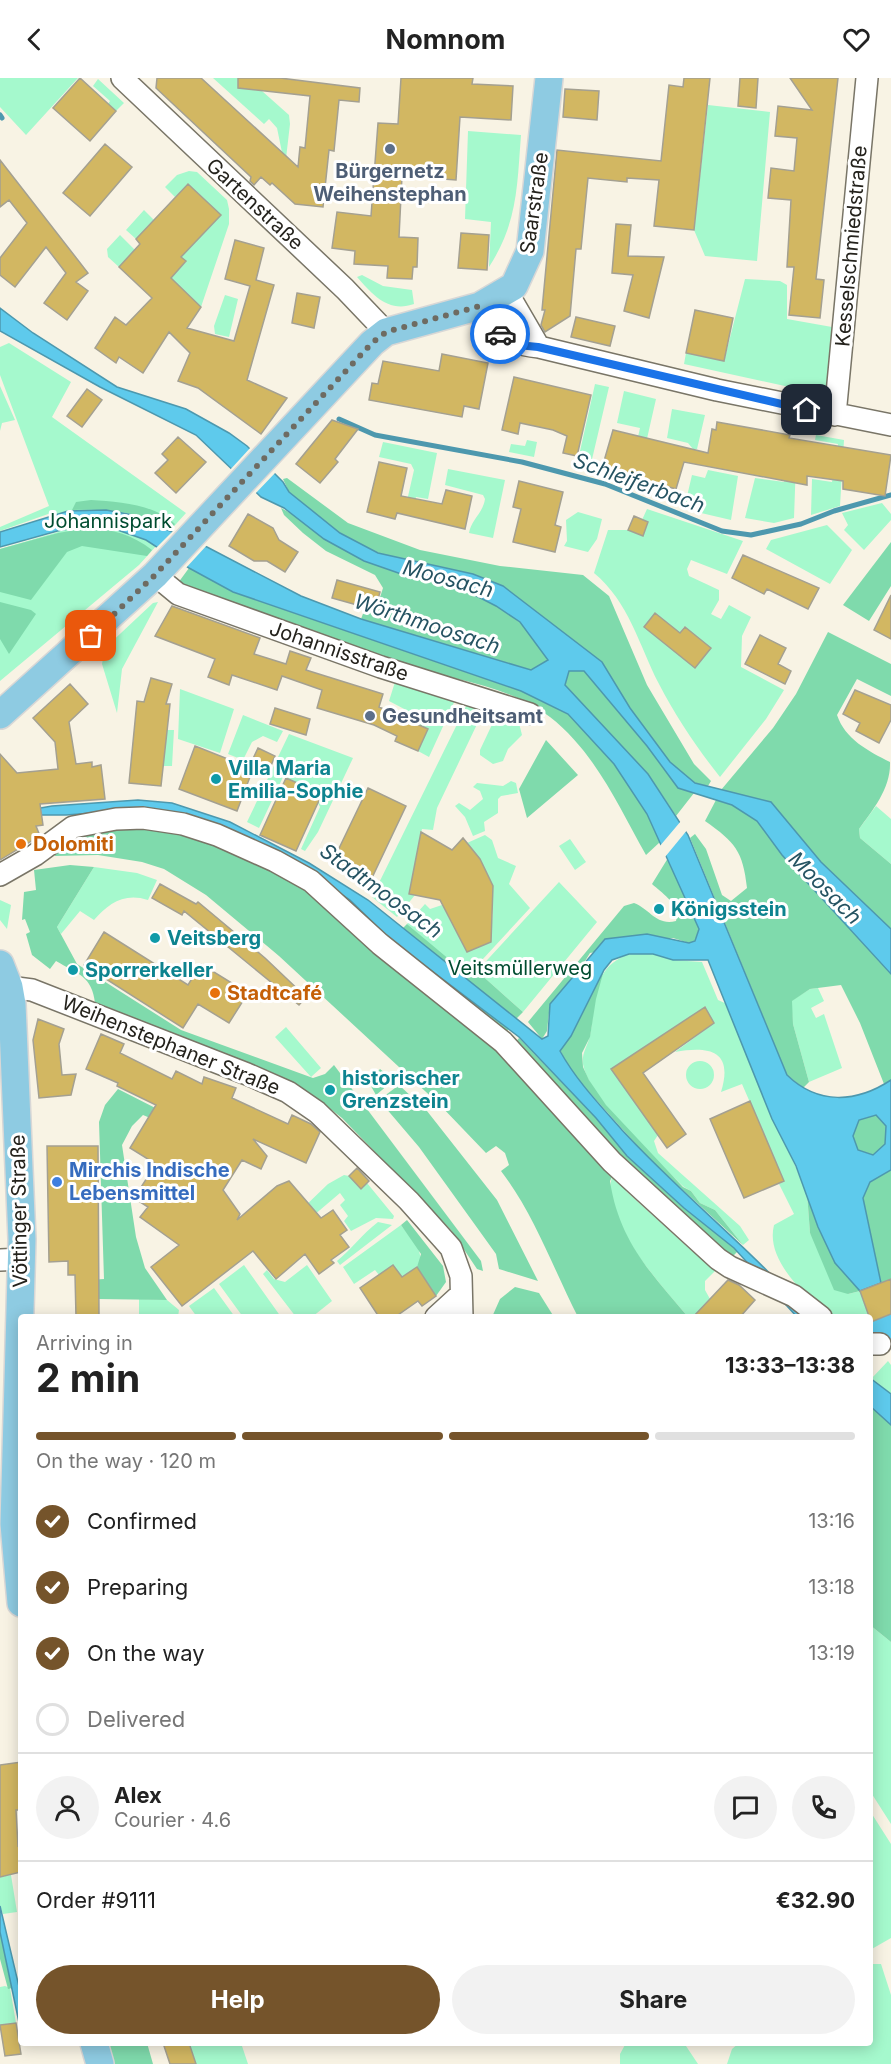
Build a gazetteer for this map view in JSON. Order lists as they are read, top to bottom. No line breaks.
{"streets":{"main road":["Saarstraße","Vöttinger Straße"],"street":["Gartenstraße","Kesselschmiedstraße","Johannisstraße","Weihenstephaner Straße"]},"crossings":[["Weihenstephaner Straße","Vöttinger Straße"]],"water":["Schleiferbach","Moosach","Wörthmoosach","Stadtmoosach"],"parks":["Johannispark","Veitsmüllerweg"],"places":["Bürgernetz Weihenstephan","Gesundheitsamt","Villa Maria Emilia-Sophie","Dolomiti","Königsstein","Veitsberg","Sporrerkeller","Stadtcafé","historischer Grenzstein","Mirchis Indische Lebensmittel"],"page":{"header":"Nomnom","heading":["2 min","Arriving in","13:33–13:38"],"panel":["Alex","Courier · 4.6","Order #9111","€32.90"],"bar":"On the way · 120 m","list":[["Confirmed","13:16"],["Preparing","13:18"],["On the way","13:19"],"Delivered"],"buttons":["Help","Share"]}}
